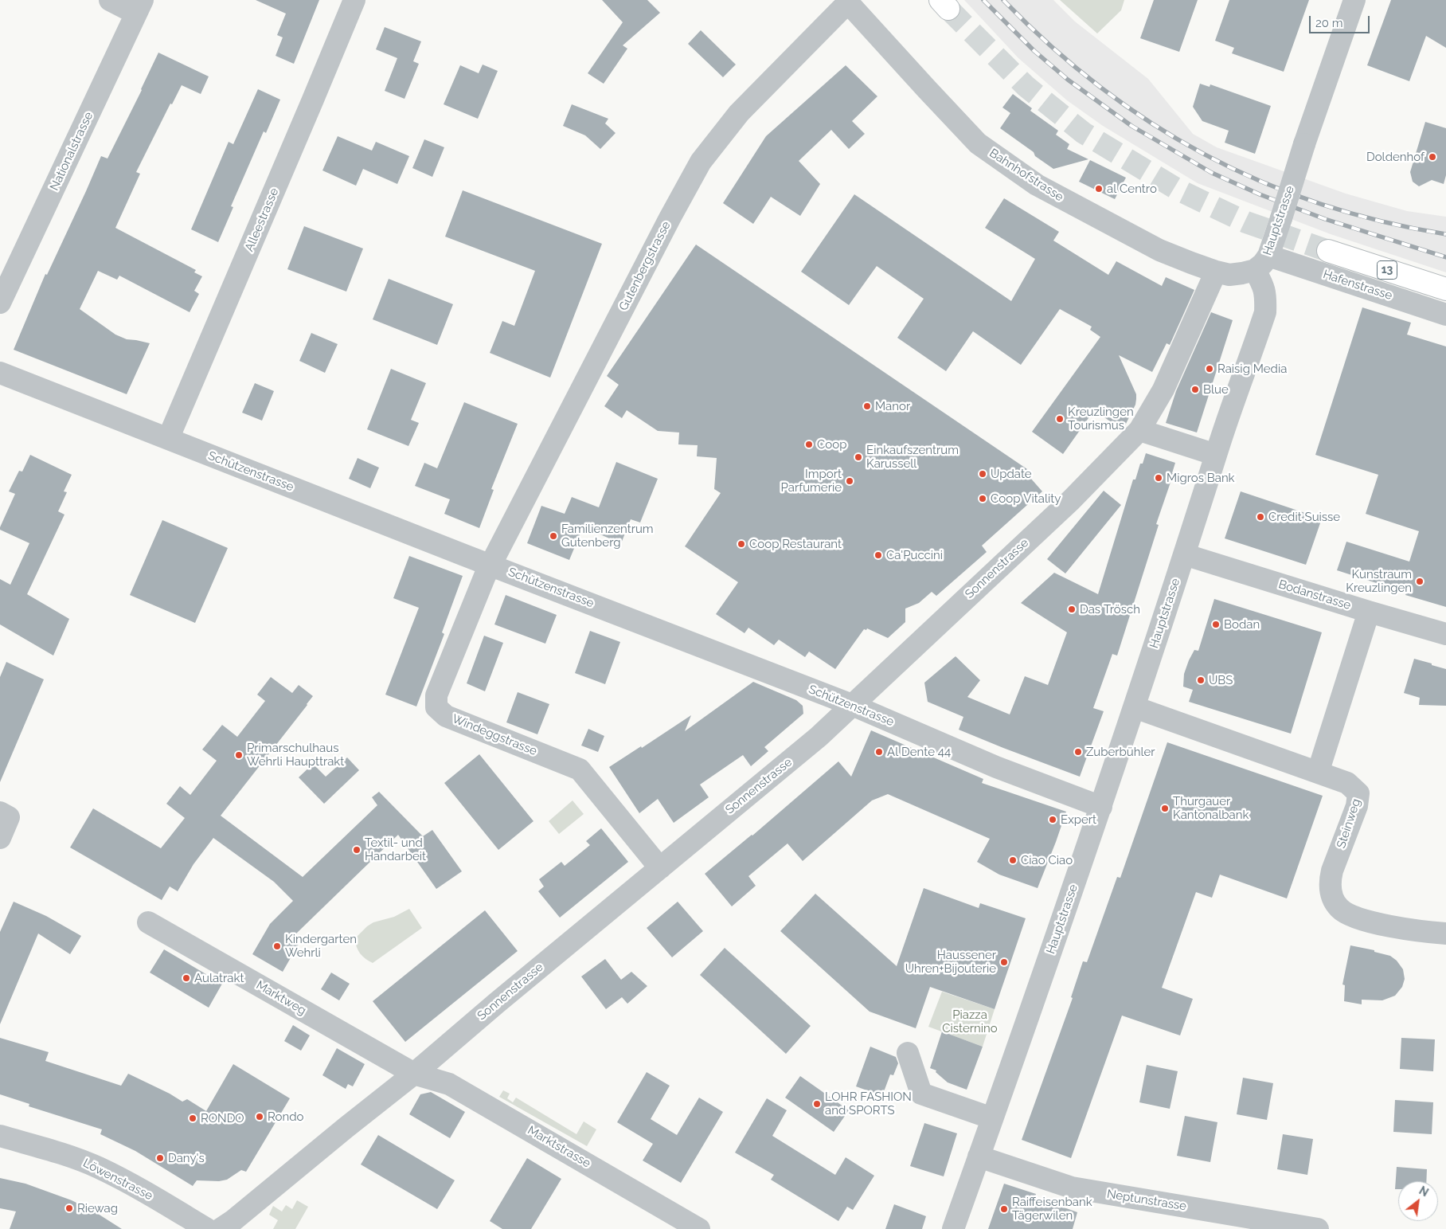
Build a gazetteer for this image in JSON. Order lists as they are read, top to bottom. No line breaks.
{"streets":{"main road":["13","Hafenstrasse"],"street":["Nationalstrasse","Bahnhofstrasse","Alleestrasse","Hauptstrasse","Gutenbergstrasse","Schützenstrasse","Sonnenstrasse","Bodanstrasse","Windeggstrasse","Steinweg","Marktweg","Marktstrasse","Löwenstrasse","Neptunstrasse"]},"crossings":[["Bahnhofstrasse","Hauptstrasse"],["Bahnhofstrasse","Gutenbergstrasse"],["Bahnhofstrasse","Hafenstrasse"],["Bahnhofstrasse","Sonnenstrasse"],["Alleestrasse","Schützenstrasse"],["Hauptstrasse","Hafenstrasse"],["Hauptstrasse","Schützenstrasse"],["Hauptstrasse","Bodanstrasse"],["Hauptstrasse","Steinweg"],["Hauptstrasse","Neptunstrasse"],["Gutenbergstrasse","Schützenstrasse"],["Gutenbergstrasse","Windeggstrasse"],["Schützenstrasse","Sonnenstrasse"],["Schützenstrasse","Windeggstrasse"],["Sonnenstrasse","Windeggstrasse"],["Sonnenstrasse","Marktweg"],["Sonnenstrasse","Marktstrasse"],["Marktweg","Marktstrasse"]],"parks":["Piazza Cisternino"],"places":["Doldenhof","al Centro","Raisig Media","Blue","Manor","Kreuzlingen Tourismus","Coop","Einkaufszentrum Karussell","Update","Migros Bank","Import Parfumerie","Coop Vitality","Credit Suisse","Familienzentrum Gutenberg","Coop Restaurant","Ca'Puccini","Kunstraum Kreuzlingen","Das Trösch","Bodan","UBS","Al Dente 44","Zuberbühler","Primarschulhaus Wehrli Haupttrakt","Thurgauer Kantonalbank","Expert","Textil- und Handarbeit","Ciao Ciao","Kindergarten Wehrli","Haussener Uhren+Bijouterie","Aulatrakt","LOHR FASHION and SPORTS","Rondo","RONDO","Dany's","Riewag","Raiffeisenbank Tägerwilen"],"scale_bar":"20 m","north":"top right"}
